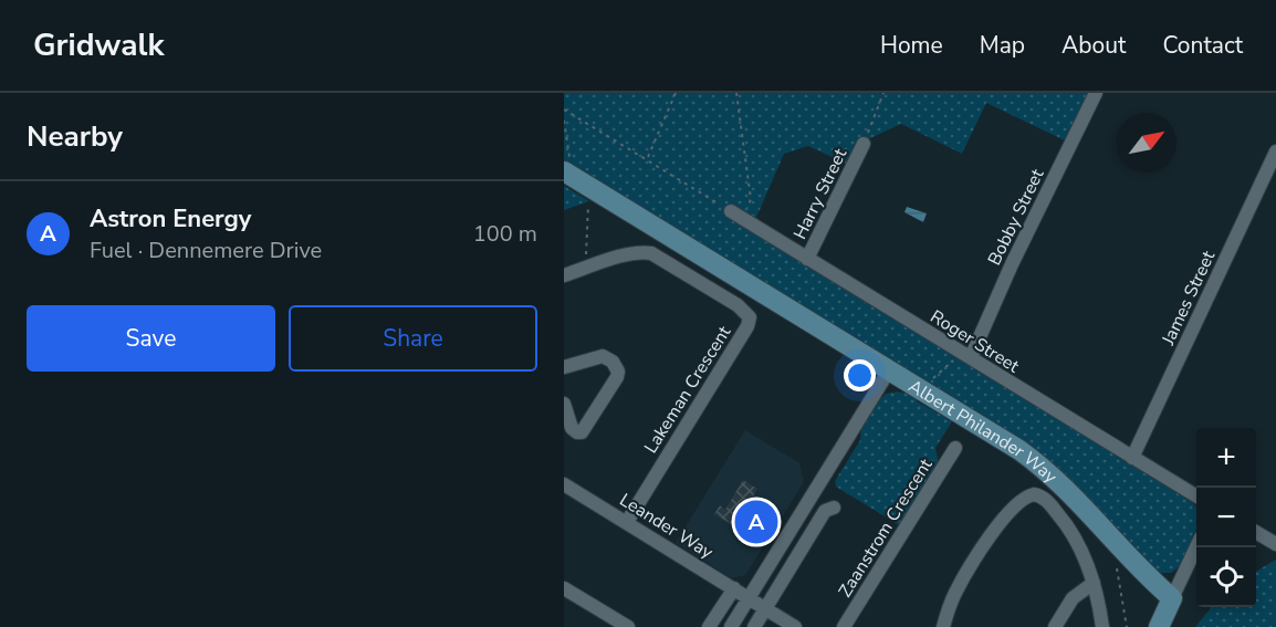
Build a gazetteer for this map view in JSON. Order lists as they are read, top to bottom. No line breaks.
{"streets":{"street":["Harry Street","Bobby Street","James Street","Roger Street","Lakeman Crescent","Albert Philander Way","Leander Way","Zaanstrom Crescent"]},"crossings":[["Harry Street","Roger Street"],["Bobby Street","Roger Street"],["James Street","Roger Street"],["Lakeman Crescent","Leander Way"]],"north":"top right","page":{"header":"Gridwalk","nav":["Home","Map","About","Contact"],"heading":"Nearby","list":[{"mark":"A","name":"Astron Energy","note":"Fuel · Dennemere Drive","value":"100 m"}],"buttons":["Save","Share"],"map_buttons":["+","−"],"pins":"A"}}
